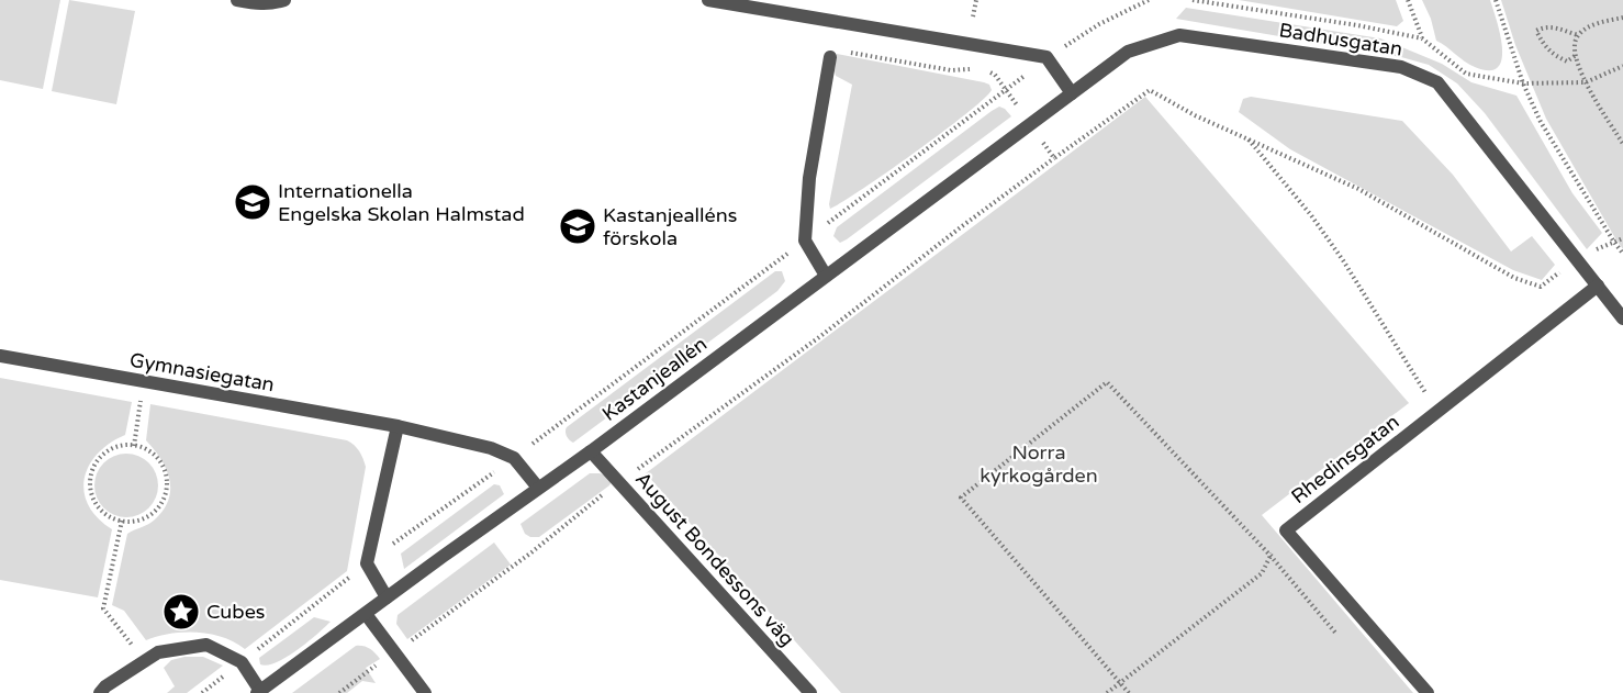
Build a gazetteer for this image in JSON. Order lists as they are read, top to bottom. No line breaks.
{"streets":{"street":["Badhusgatan","Gymnasiegatan","Kastanjeallén","Rhedinsgatan","August Bondessons väg"]},"crossings":[["Badhusgatan","Kastanjeallén"],["Badhusgatan","Rhedinsgatan"],["Gymnasiegatan","Kastanjeallén"],["Kastanjeallén","August Bondessons väg"]],"parks":["Norra kyrkogården"],"places":{"school or university":["Internationella Engelska Skolan Halmstad","Kastanjealléns förskola"],"place":["Cubes"]}}
